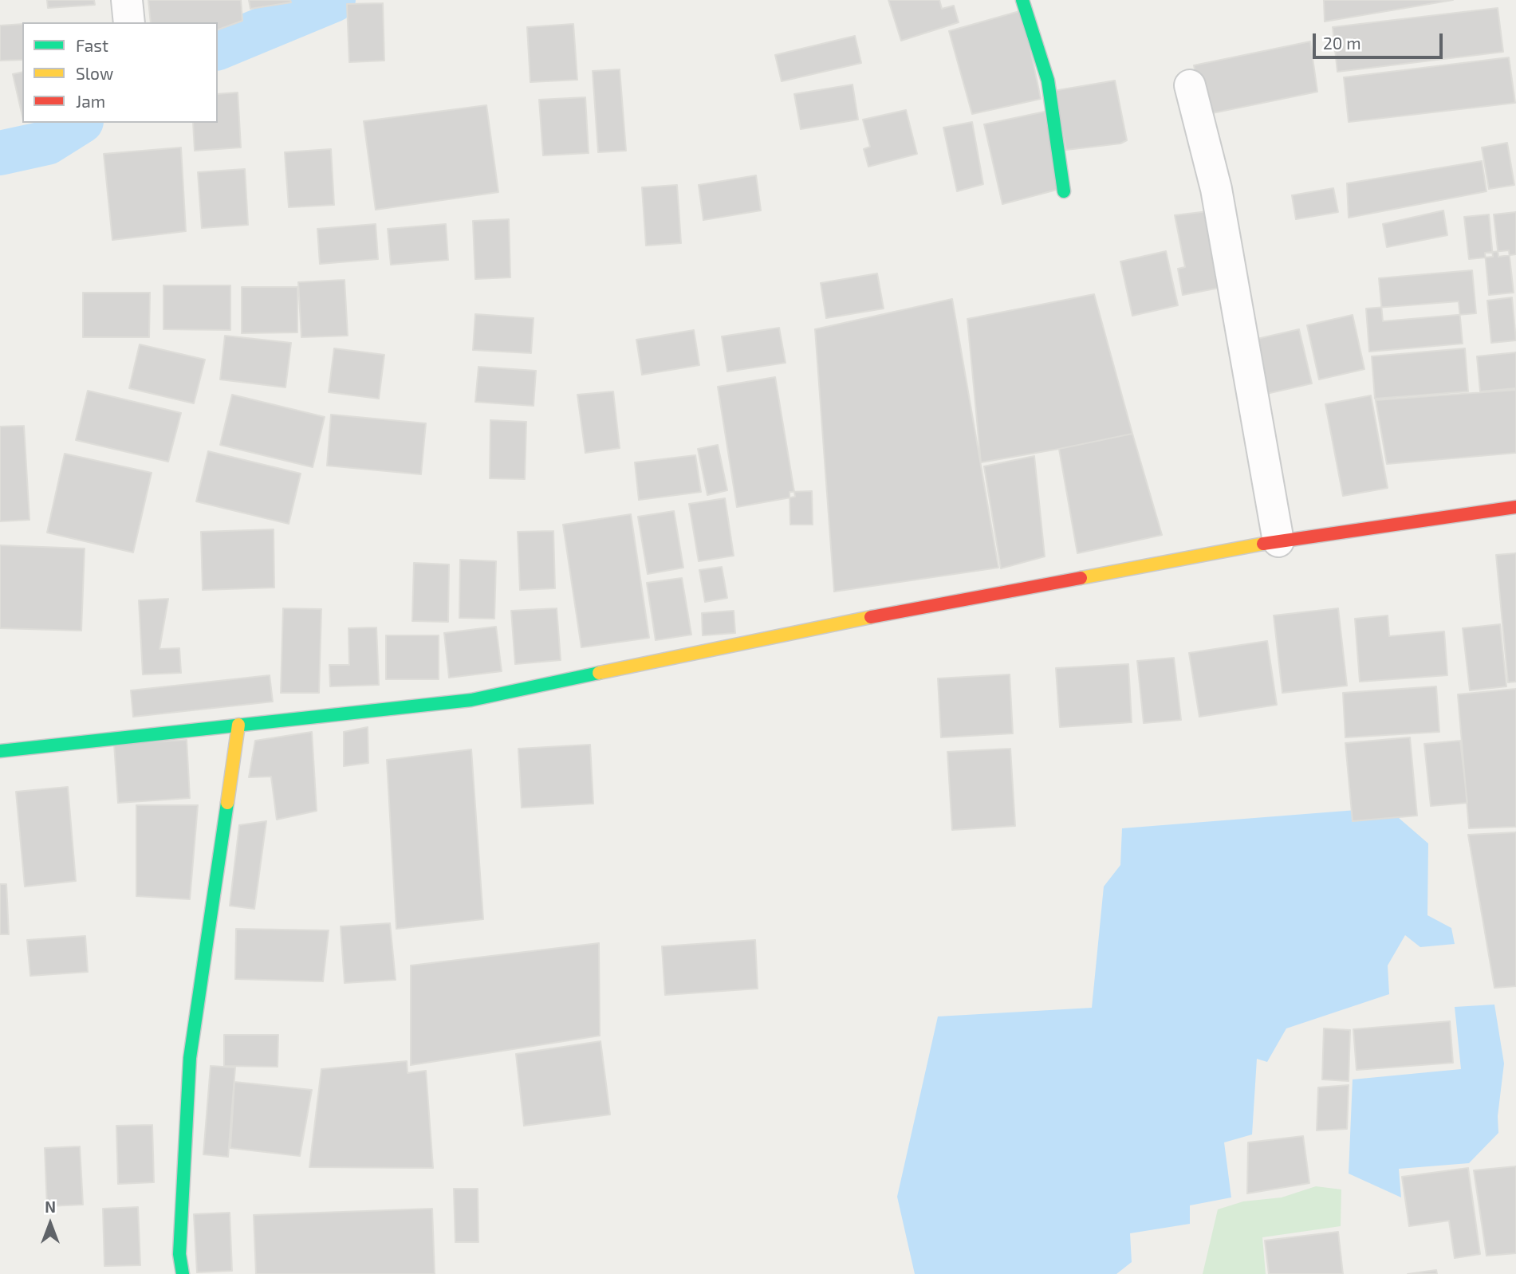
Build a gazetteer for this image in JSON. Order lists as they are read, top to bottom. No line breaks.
{"legend":["Fast","Slow","Jam"],"scale_bar":"20 m","north":"top"}
